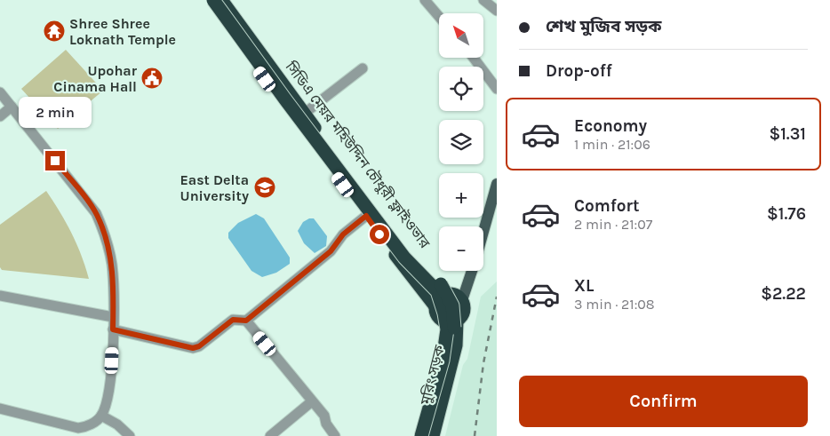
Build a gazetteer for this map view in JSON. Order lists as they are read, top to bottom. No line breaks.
{"streets":{"highway":["সিডিএ মেয়র মহিউদ্দিন চৌধুরী ফ্লাইওভার","মুরিং সড়ক"]},"crossings":[["সিডিএ মেয়র মহিউদ্দিন চৌধুরী ফ্লাইওভার","মুরিং সড়ক"]],"places":{"temple":["Shree Shree Loknath Temple"],"public building":["Upohar Cinama Hall"],"school or university":["East Delta University"]},"north":"top left","page":{"banner":["শেখ মুজিব সড়ক","Drop-off"],"map_buttons":["+","−"],"bubble":"2 min","list":[{"name":"Economy","note":"1 min · 21:06","value":"$1.31"},{"name":"Comfort","note":"2 min · 21:07","value":"$1.76"},{"name":"XL","note":"3 min · 21:08","value":"$2.22"}],"buttons":"Confirm"}}
